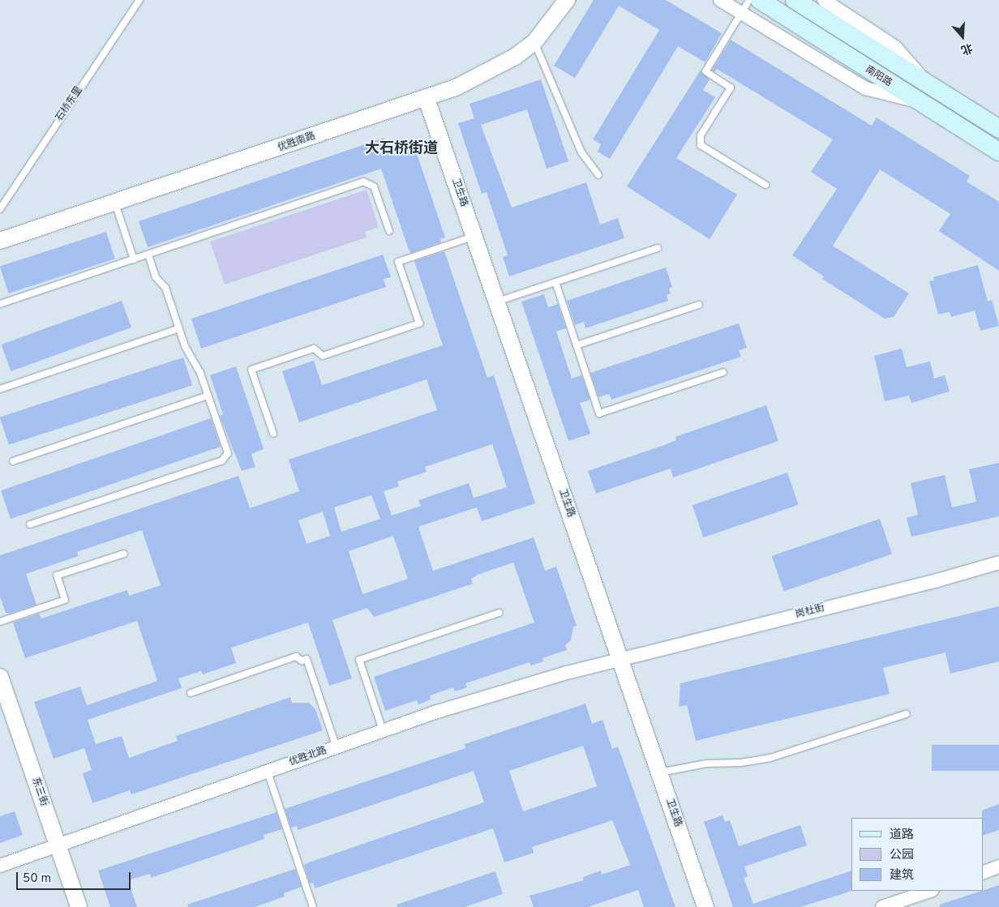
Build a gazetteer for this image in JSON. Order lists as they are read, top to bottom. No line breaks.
{"streets":{"main road":["南阳路"],"street":["优胜南路","卫生路","岗杜街","优胜北路","东三街"],"lane":["石桥东里"]},"crossings":[["优胜南路","卫生路"],["卫生路","岗杜街"],["卫生路","优胜北路"],["岗杜街","优胜北路"],["优胜北路","东三街"]],"districts":["大石桥街道"],"legend":["道路","公园","建筑"],"scale_bar":"50 m","north":"bottom"}
